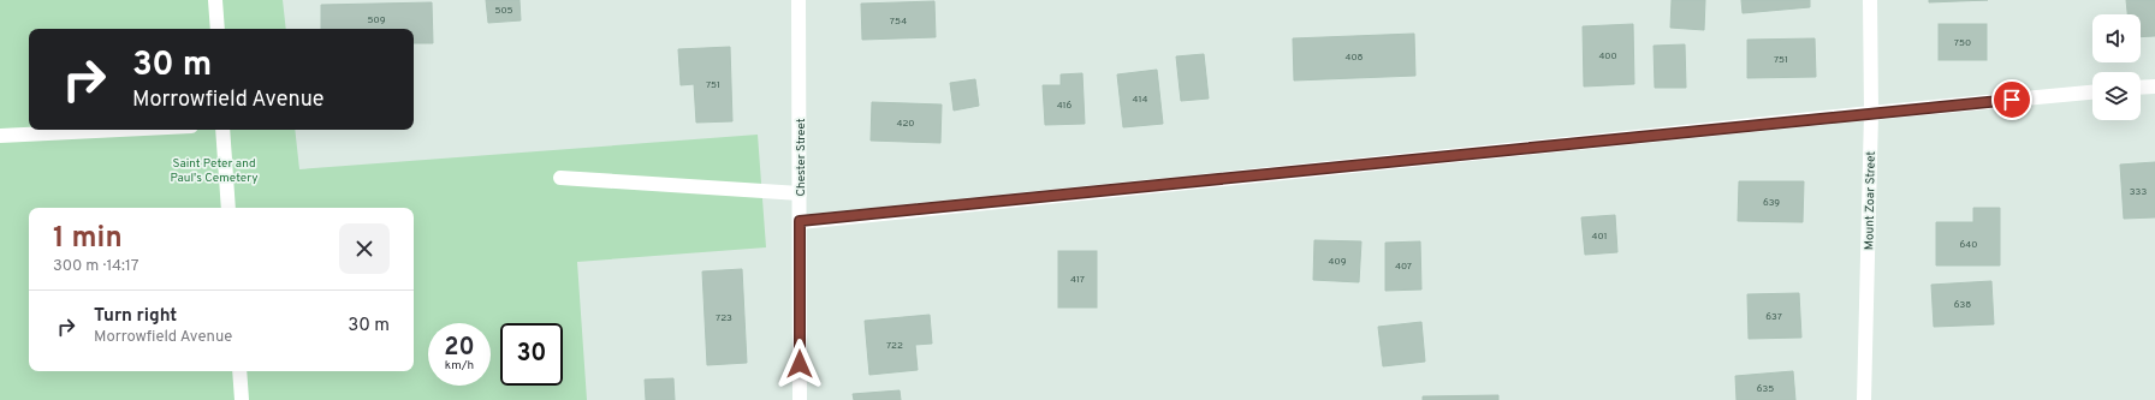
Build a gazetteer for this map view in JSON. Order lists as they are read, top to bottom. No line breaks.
{"streets":{"street":["Chester Street","Mount Zoar Street"]},"parks":["Saint Peter and Paul's Cemetery"],"house_numbers":["505","509","754","750","400","408","751","751","414","416","420","333","639","401","640","409","407","417","638","637","723","722","635"],"page":{"turn":["30 m","Morrowfield Avenue"],"heading":["1 min","300 m · 14:17"],"list":[{"name":"Turn right","note":"Morrowfield Avenue","value":"30 m"}],"speed":"20 km/h","limit":"30"}}
